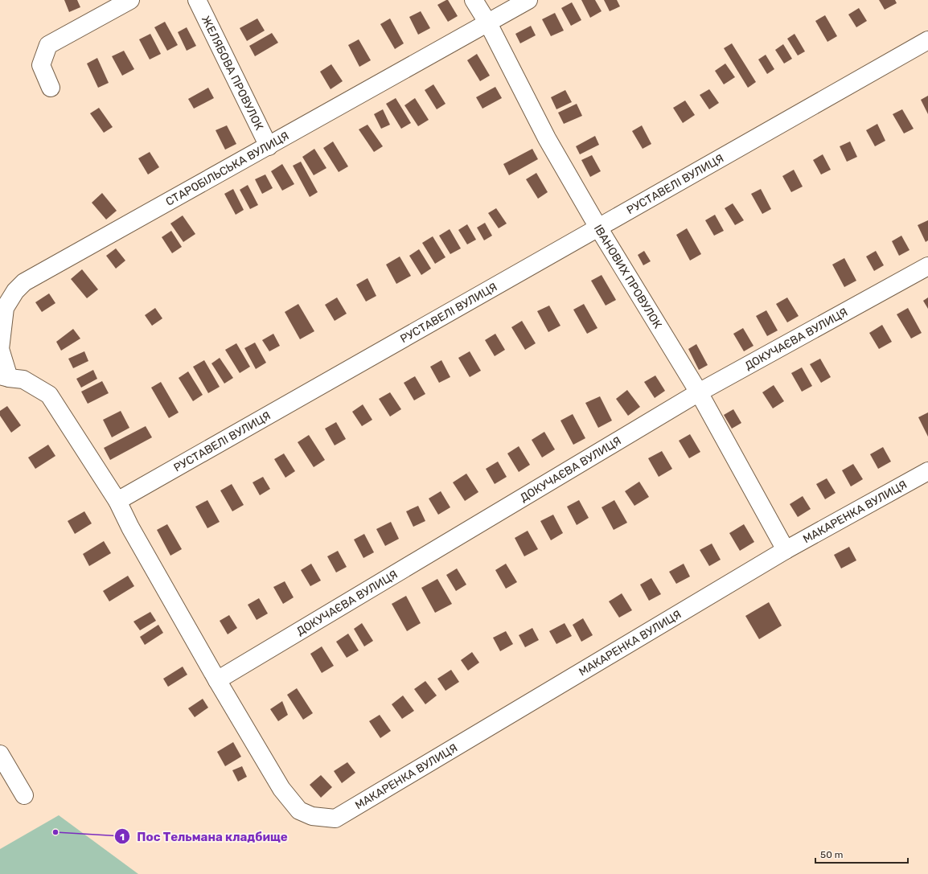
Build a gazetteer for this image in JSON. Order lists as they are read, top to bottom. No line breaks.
{"streets":{"street":["ЖЕЛЯБОВА ПРОВУЛОК","СТАРОБІЛЬСЬКА ВУЛИЦЯ","РУСТАВЕЛІ ВУЛИЦЯ","ІВАНОВИХ ПРОВУЛОК","ДОКУЧАЄВА ВУЛИЦЯ","МАКАРЕНКА ВУЛИЦЯ"]},"crossings":[["ЖЕЛЯБОВА ПРОВУЛОК","СТАРОБІЛЬСЬКА ВУЛИЦЯ"],["СТАРОБІЛЬСЬКА ВУЛИЦЯ","ІВАНОВИХ ПРОВУЛОК"],["РУСТАВЕЛІ ВУЛИЦЯ","ІВАНОВИХ ПРОВУЛОК"],["ІВАНОВИХ ПРОВУЛОК","ДОКУЧАЄВА ВУЛИЦЯ"],["ІВАНОВИХ ПРОВУЛОК","МАКАРЕНКА ВУЛИЦЯ"],["ДОКУЧАЄВА ВУЛИЦЯ","МАКАРЕНКА ВУЛИЦЯ"]],"places":["Пос Тельмана кладбище"],"scale_bar":"50 m"}
